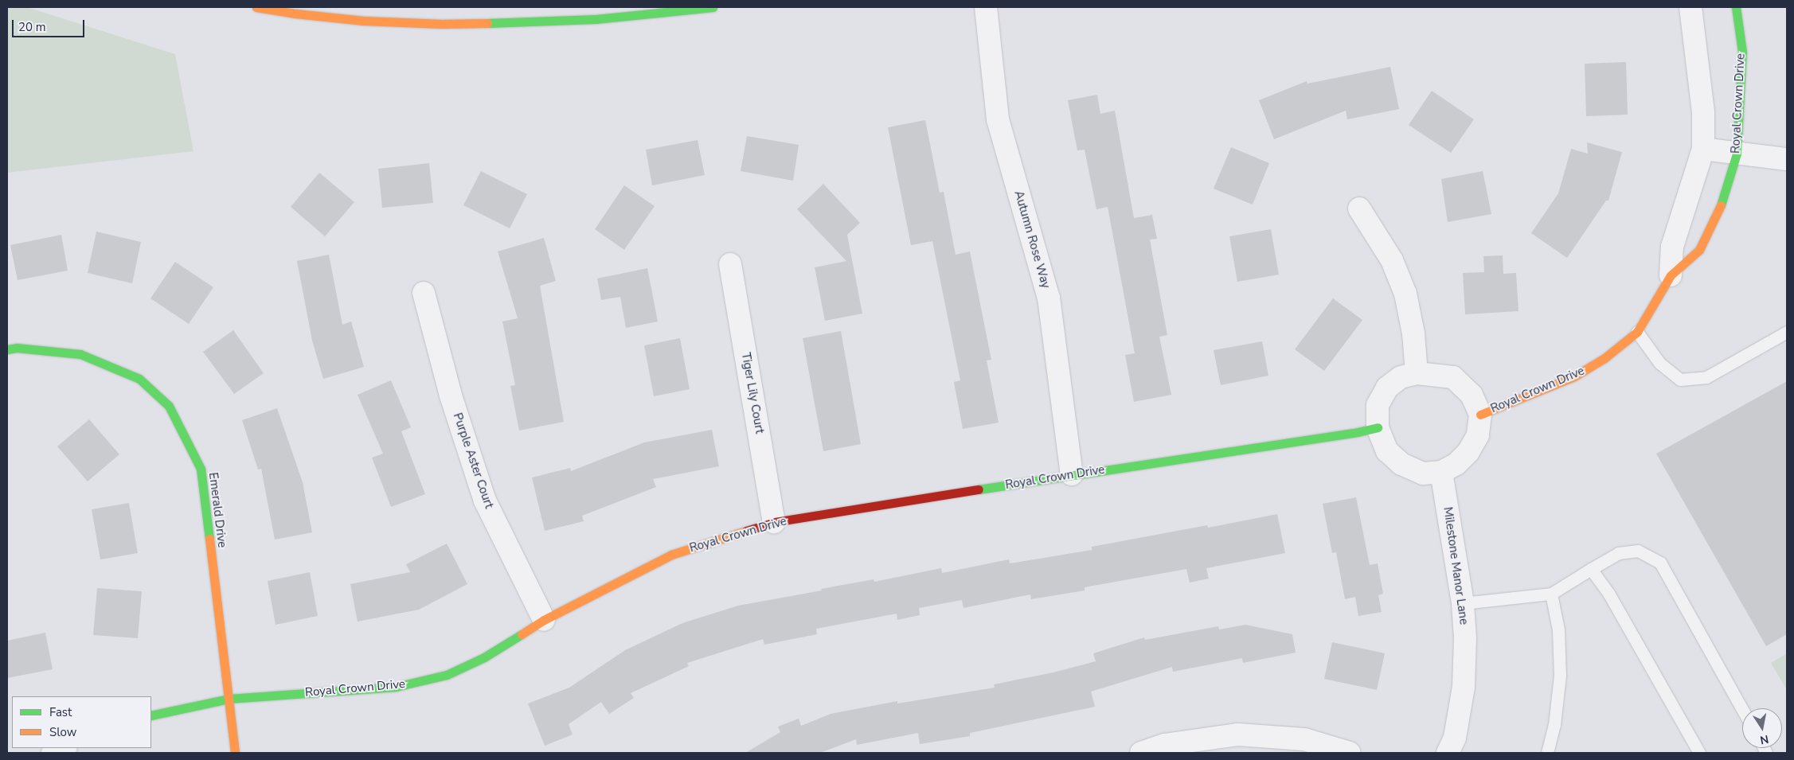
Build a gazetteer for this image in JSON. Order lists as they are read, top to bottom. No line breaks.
{"streets":{"street":["Royal Crown Drive","Autumn Rose Way","Tiger Lily Court","Purple Aster Court","Emerald Drive","Milestone Manor Lane"]},"crossings":[["Royal Crown Drive","Autumn Rose Way"],["Royal Crown Drive","Tiger Lily Court"],["Royal Crown Drive","Purple Aster Court"],["Royal Crown Drive","Emerald Drive"],["Royal Crown Drive","Milestone Manor Lane"]],"legend":["Fast","Slow"],"scale_bar":"20 m","north":"bottom"}
